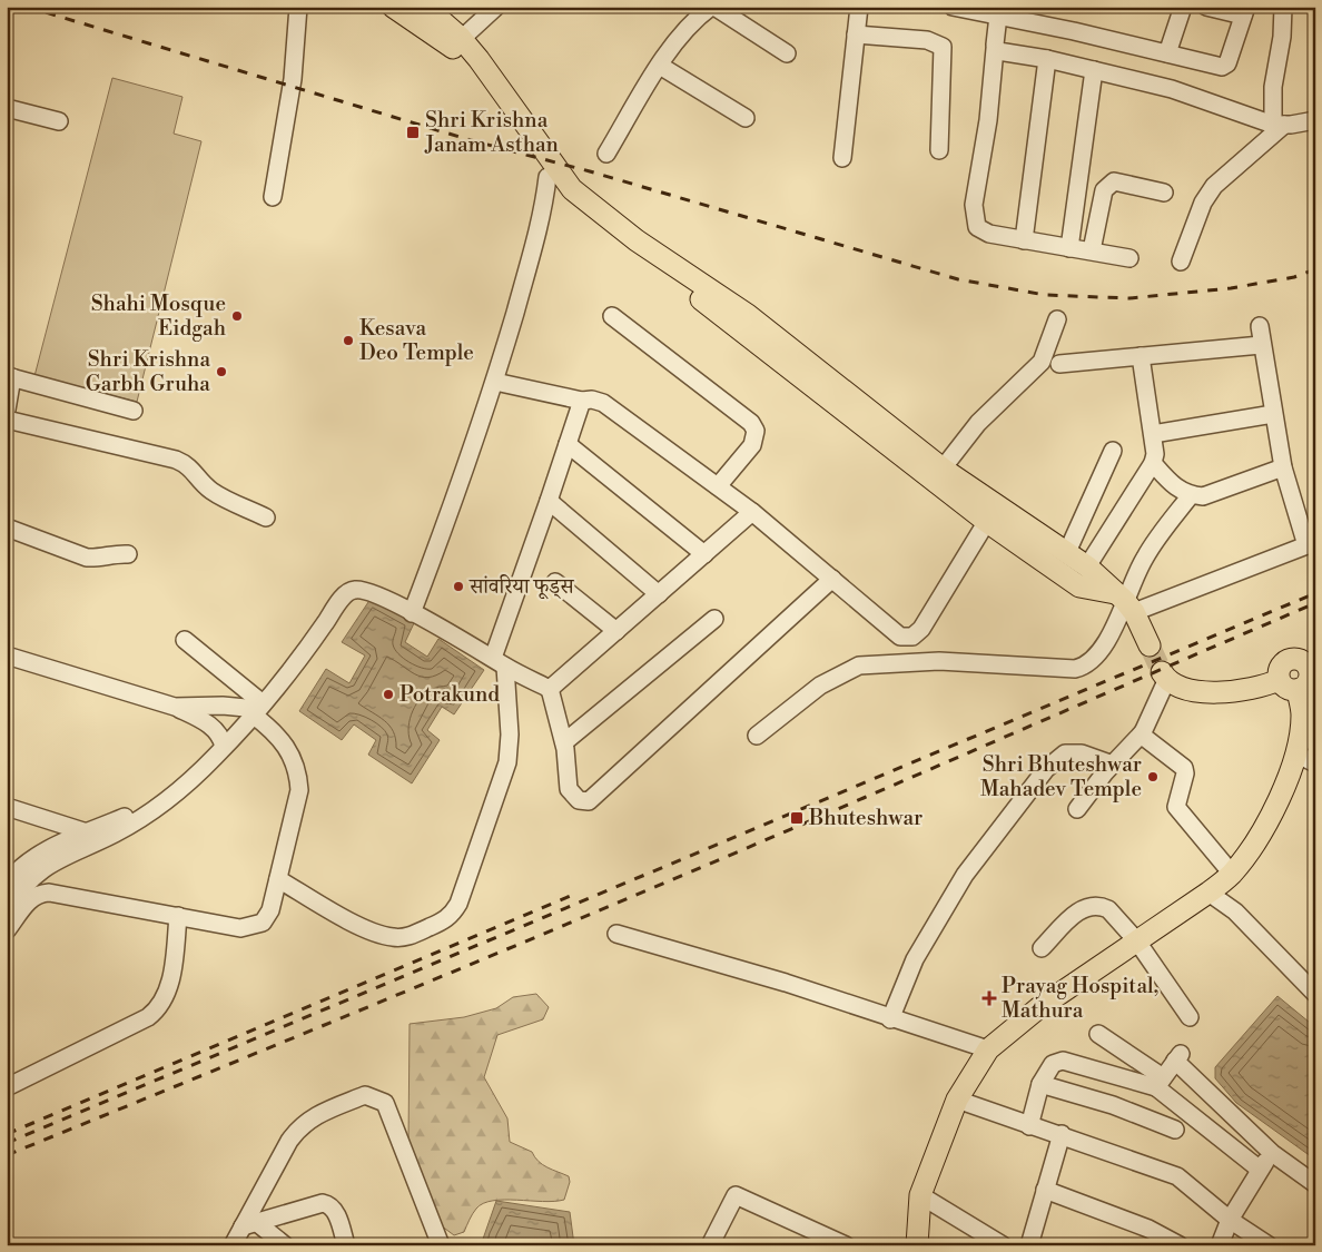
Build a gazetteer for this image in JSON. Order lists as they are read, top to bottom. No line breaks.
{"places":{"transit":["Shri Krishna Janam Asthan","Bhuteshwar"],"other":["Shahi Mosque Eidgah","Kesava Deo Temple","Shri Krishna Garbh Gruha","सांवरिया फूड्स","Potrakund","Shri Bhuteshwar Mahadev Temple"],"health":["Prayag Hospital, Mathura"]}}
